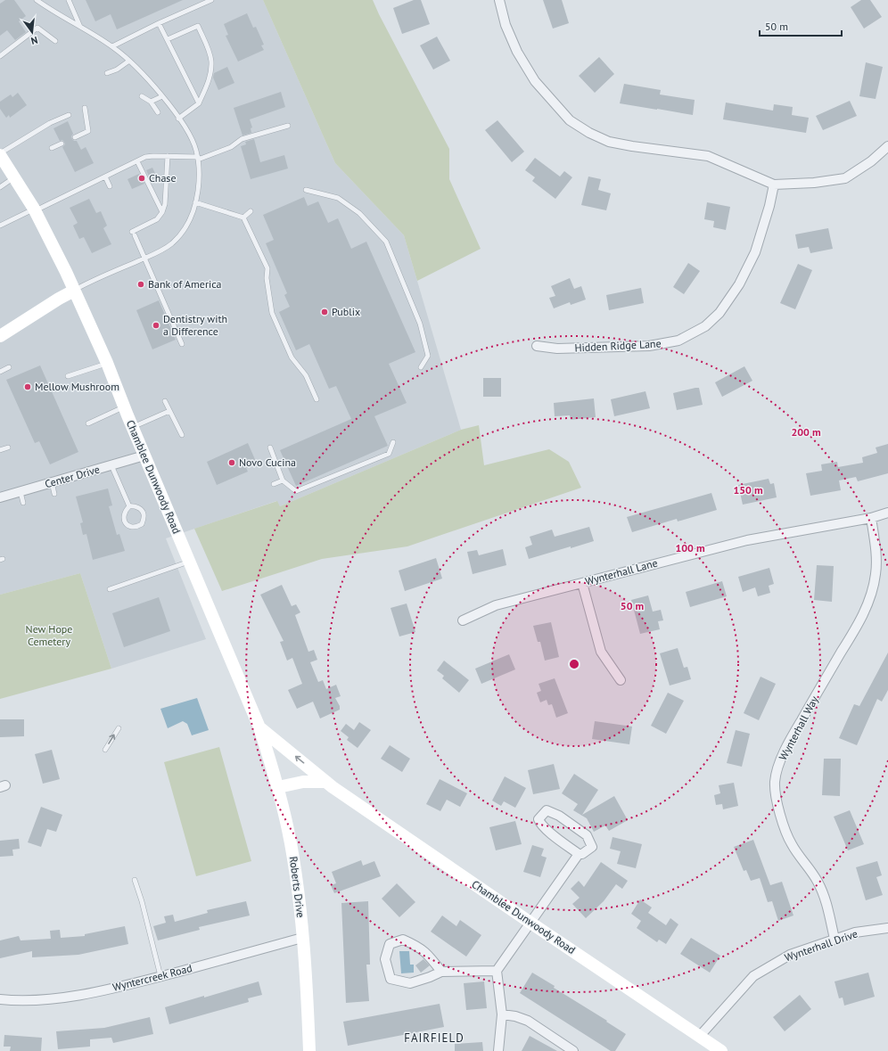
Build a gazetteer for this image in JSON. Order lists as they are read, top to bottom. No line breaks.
{"streets":{"street":["Hidden Ridge Lane","Center Drive","Chamblee Dunwoody Road","Wynterhall Lane","Wynterhall Way","Roberts Drive","Wynterhall Drive","Wyntercreek Road"]},"crossings":[["Center Drive","Chamblee Dunwoody Road"],["Chamblee Dunwoody Road","Roberts Drive"],["Chamblee Dunwoody Road","Wynterhall Drive"],["Wynterhall Lane","Wynterhall Way"],["Wynterhall Way","Wynterhall Drive"],["Roberts Drive","Wyntercreek Road"]],"districts":["FAIRFIELD"],"parks":["New Hope Cemetery"],"places":["Chase","Bank of America","Publix","Dentistry with a Difference","Mellow Mushroom","Novo Cucina"],"scale_bar":"50 m","north":"bottom","rings":["200 m","150 m","100 m","50 m"]}
